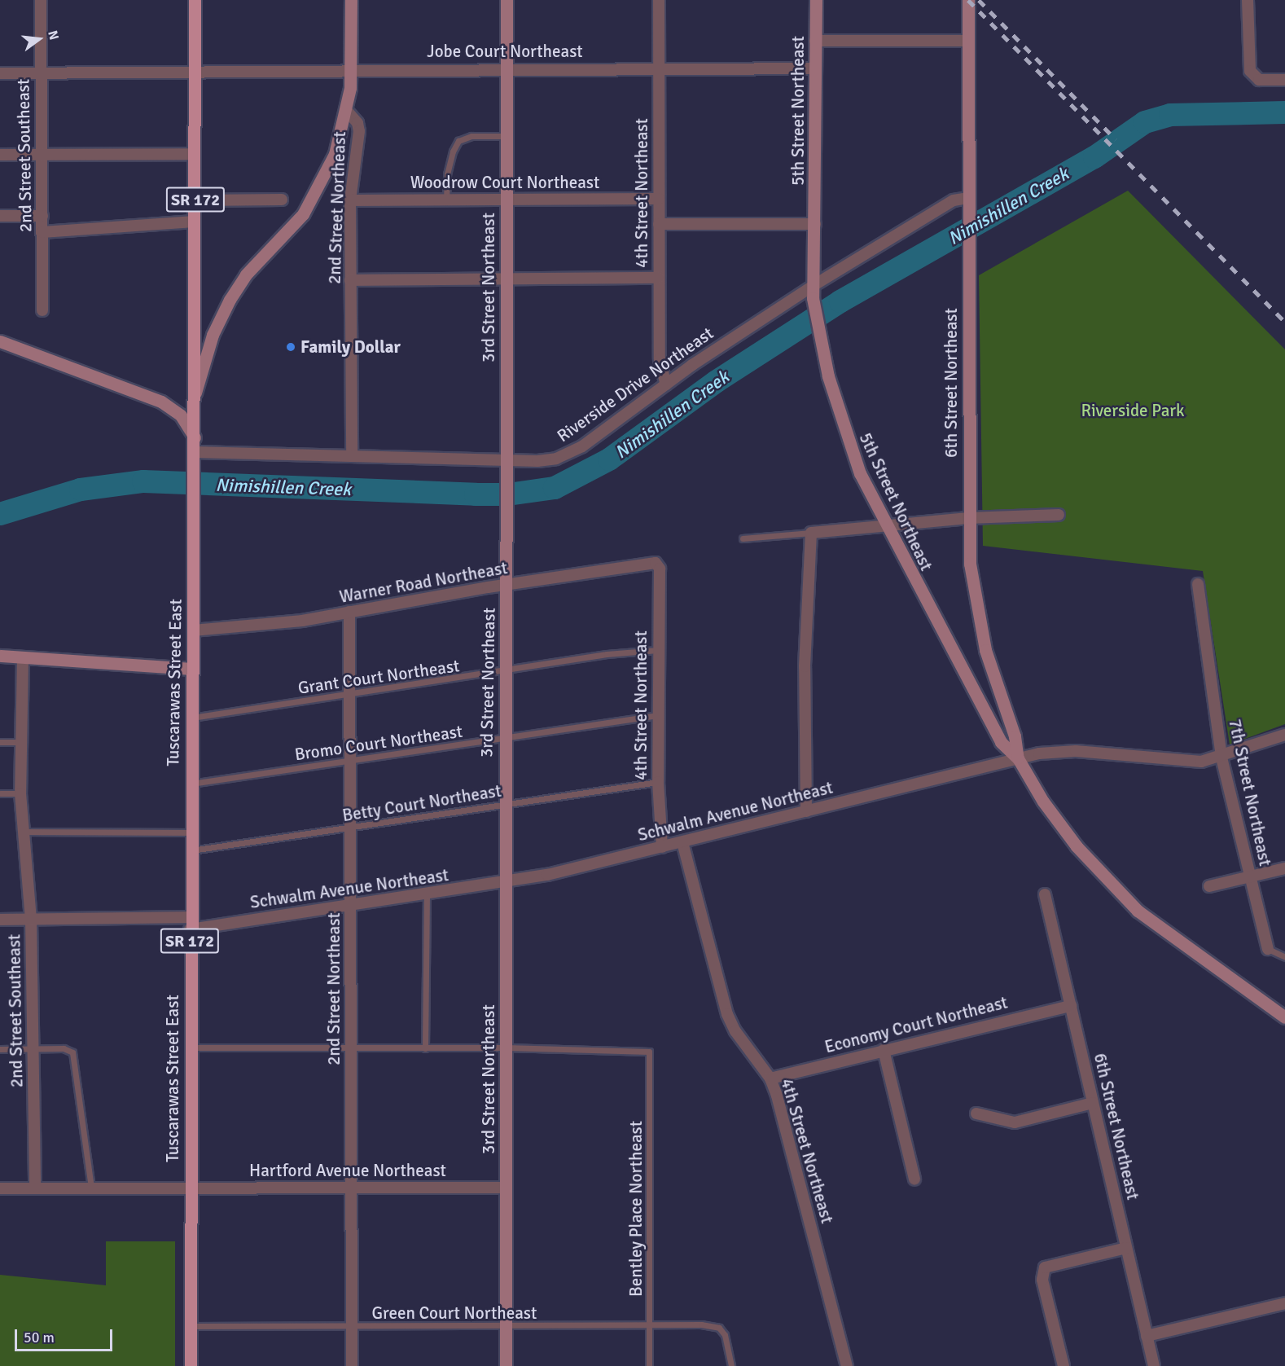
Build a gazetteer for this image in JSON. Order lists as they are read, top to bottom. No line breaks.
{"streets":{"main road":["SR 172","Tuscarawas Street East"],"street":["Jobe Court Northeast","5th Street Northeast","2nd Street Southeast","Woodrow Court Northeast","4th Street Northeast","2nd Street Northeast","3rd Street Northeast","6th Street Northeast","Riverside Drive Northeast","Warner Road Northeast","7th Street Northeast","Schwalm Avenue Northeast","Economy Court Northeast","Hartford Avenue Northeast"],"lane":["Grant Court Northeast","Bromo Court Northeast","Betty Court Northeast","Bentley Place Northeast","Green Court Northeast"]},"crossings":[["Jobe Court Northeast","5th Street Northeast"],["Jobe Court Northeast","2nd Street Southeast"],["Jobe Court Northeast","4th Street Northeast"],["Jobe Court Northeast","2nd Street Northeast"],["Jobe Court Northeast","3rd Street Northeast"],["Jobe Court Northeast","Tuscarawas Street East"],["5th Street Northeast","6th Street Northeast"],["5th Street Northeast","Riverside Drive Northeast"],["5th Street Northeast","Schwalm Avenue Northeast"],["2nd Street Southeast","Schwalm Avenue Northeast"],["2nd Street Southeast","Hartford Avenue Northeast"],["Woodrow Court Northeast","4th Street Northeast"],["Woodrow Court Northeast","2nd Street Northeast"],["Woodrow Court Northeast","3rd Street Northeast"],["4th Street Northeast","Riverside Drive Northeast"],["4th Street Northeast","Warner Road Northeast"],["4th Street Northeast","Grant Court Northeast"],["4th Street Northeast","Bromo Court Northeast"],["4th Street Northeast","Betty Court Northeast"],["4th Street Northeast","Schwalm Avenue Northeast"],["4th Street Northeast","Economy Court Northeast"],["2nd Street Northeast","Riverside Drive Northeast"],["2nd Street Northeast","Warner Road Northeast"],["2nd Street Northeast","Grant Court Northeast"],["2nd Street Northeast","Tuscarawas Street East"],["2nd Street Northeast","Bromo Court Northeast"],["2nd Street Northeast","Betty Court Northeast"],["2nd Street Northeast","Schwalm Avenue Northeast"],["2nd Street Northeast","Hartford Avenue Northeast"],["2nd Street Northeast","Green Court Northeast"],["3rd Street Northeast","Riverside Drive Northeast"],["3rd Street Northeast","Warner Road Northeast"],["3rd Street Northeast","Grant Court Northeast"],["3rd Street Northeast","Bromo Court Northeast"],["3rd Street Northeast","Betty Court Northeast"],["3rd Street Northeast","Schwalm Avenue Northeast"],["3rd Street Northeast","Hartford Avenue Northeast"],["3rd Street Northeast","Bentley Place Northeast"],["3rd Street Northeast","Green Court Northeast"],["6th Street Northeast","Riverside Drive Northeast"],["6th Street Northeast","Schwalm Avenue Northeast"],["6th Street Northeast","Economy Court Northeast"],["Riverside Drive Northeast","Tuscarawas Street East"],["Warner Road Northeast","Tuscarawas Street East"],["Grant Court Northeast","Tuscarawas Street East"],["Tuscarawas Street East","Bromo Court Northeast"],["Tuscarawas Street East","Betty Court Northeast"],["Tuscarawas Street East","Schwalm Avenue Northeast"],["Tuscarawas Street East","Hartford Avenue Northeast"],["Tuscarawas Street East","Green Court Northeast"],["7th Street Northeast","Schwalm Avenue Northeast"],["Bentley Place Northeast","Green Court Northeast"]],"water":["Nimishillen Creek"],"parks":["Riverside Park"],"places":["Family Dollar"],"scale_bar":"50 m","north":"right"}
